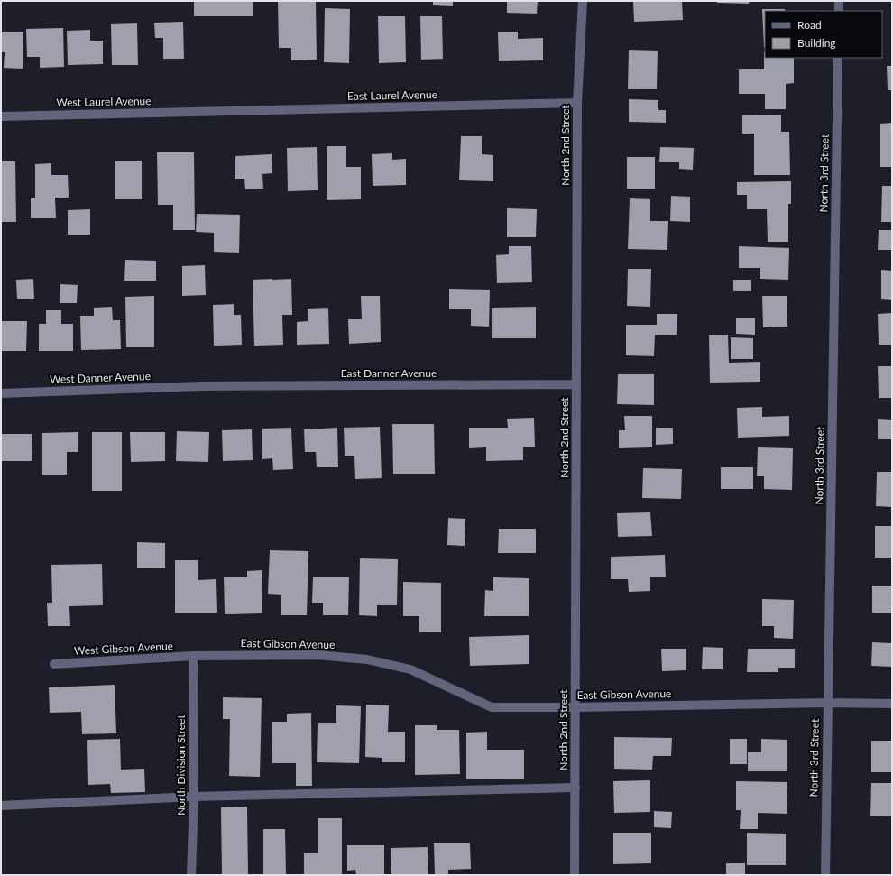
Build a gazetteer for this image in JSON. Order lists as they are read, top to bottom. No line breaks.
{"streets":{"street":["East Laurel Avenue","West Laurel Avenue","North 2nd Street","North 3rd Street","East Danner Avenue","West Danner Avenue","East Gibson Avenue","West Gibson Avenue","North Division Street"]},"crossings":[["East Laurel Avenue","West Laurel Avenue"],["East Laurel Avenue","North 2nd Street"],["North 2nd Street","East Danner Avenue"],["North 2nd Street","East Gibson Avenue"],["North 3rd Street","East Gibson Avenue"],["East Danner Avenue","West Danner Avenue"],["East Gibson Avenue","West Gibson Avenue"],["East Gibson Avenue","North Division Street"],["West Gibson Avenue","North Division Street"]],"legend":["Road","Building"]}
